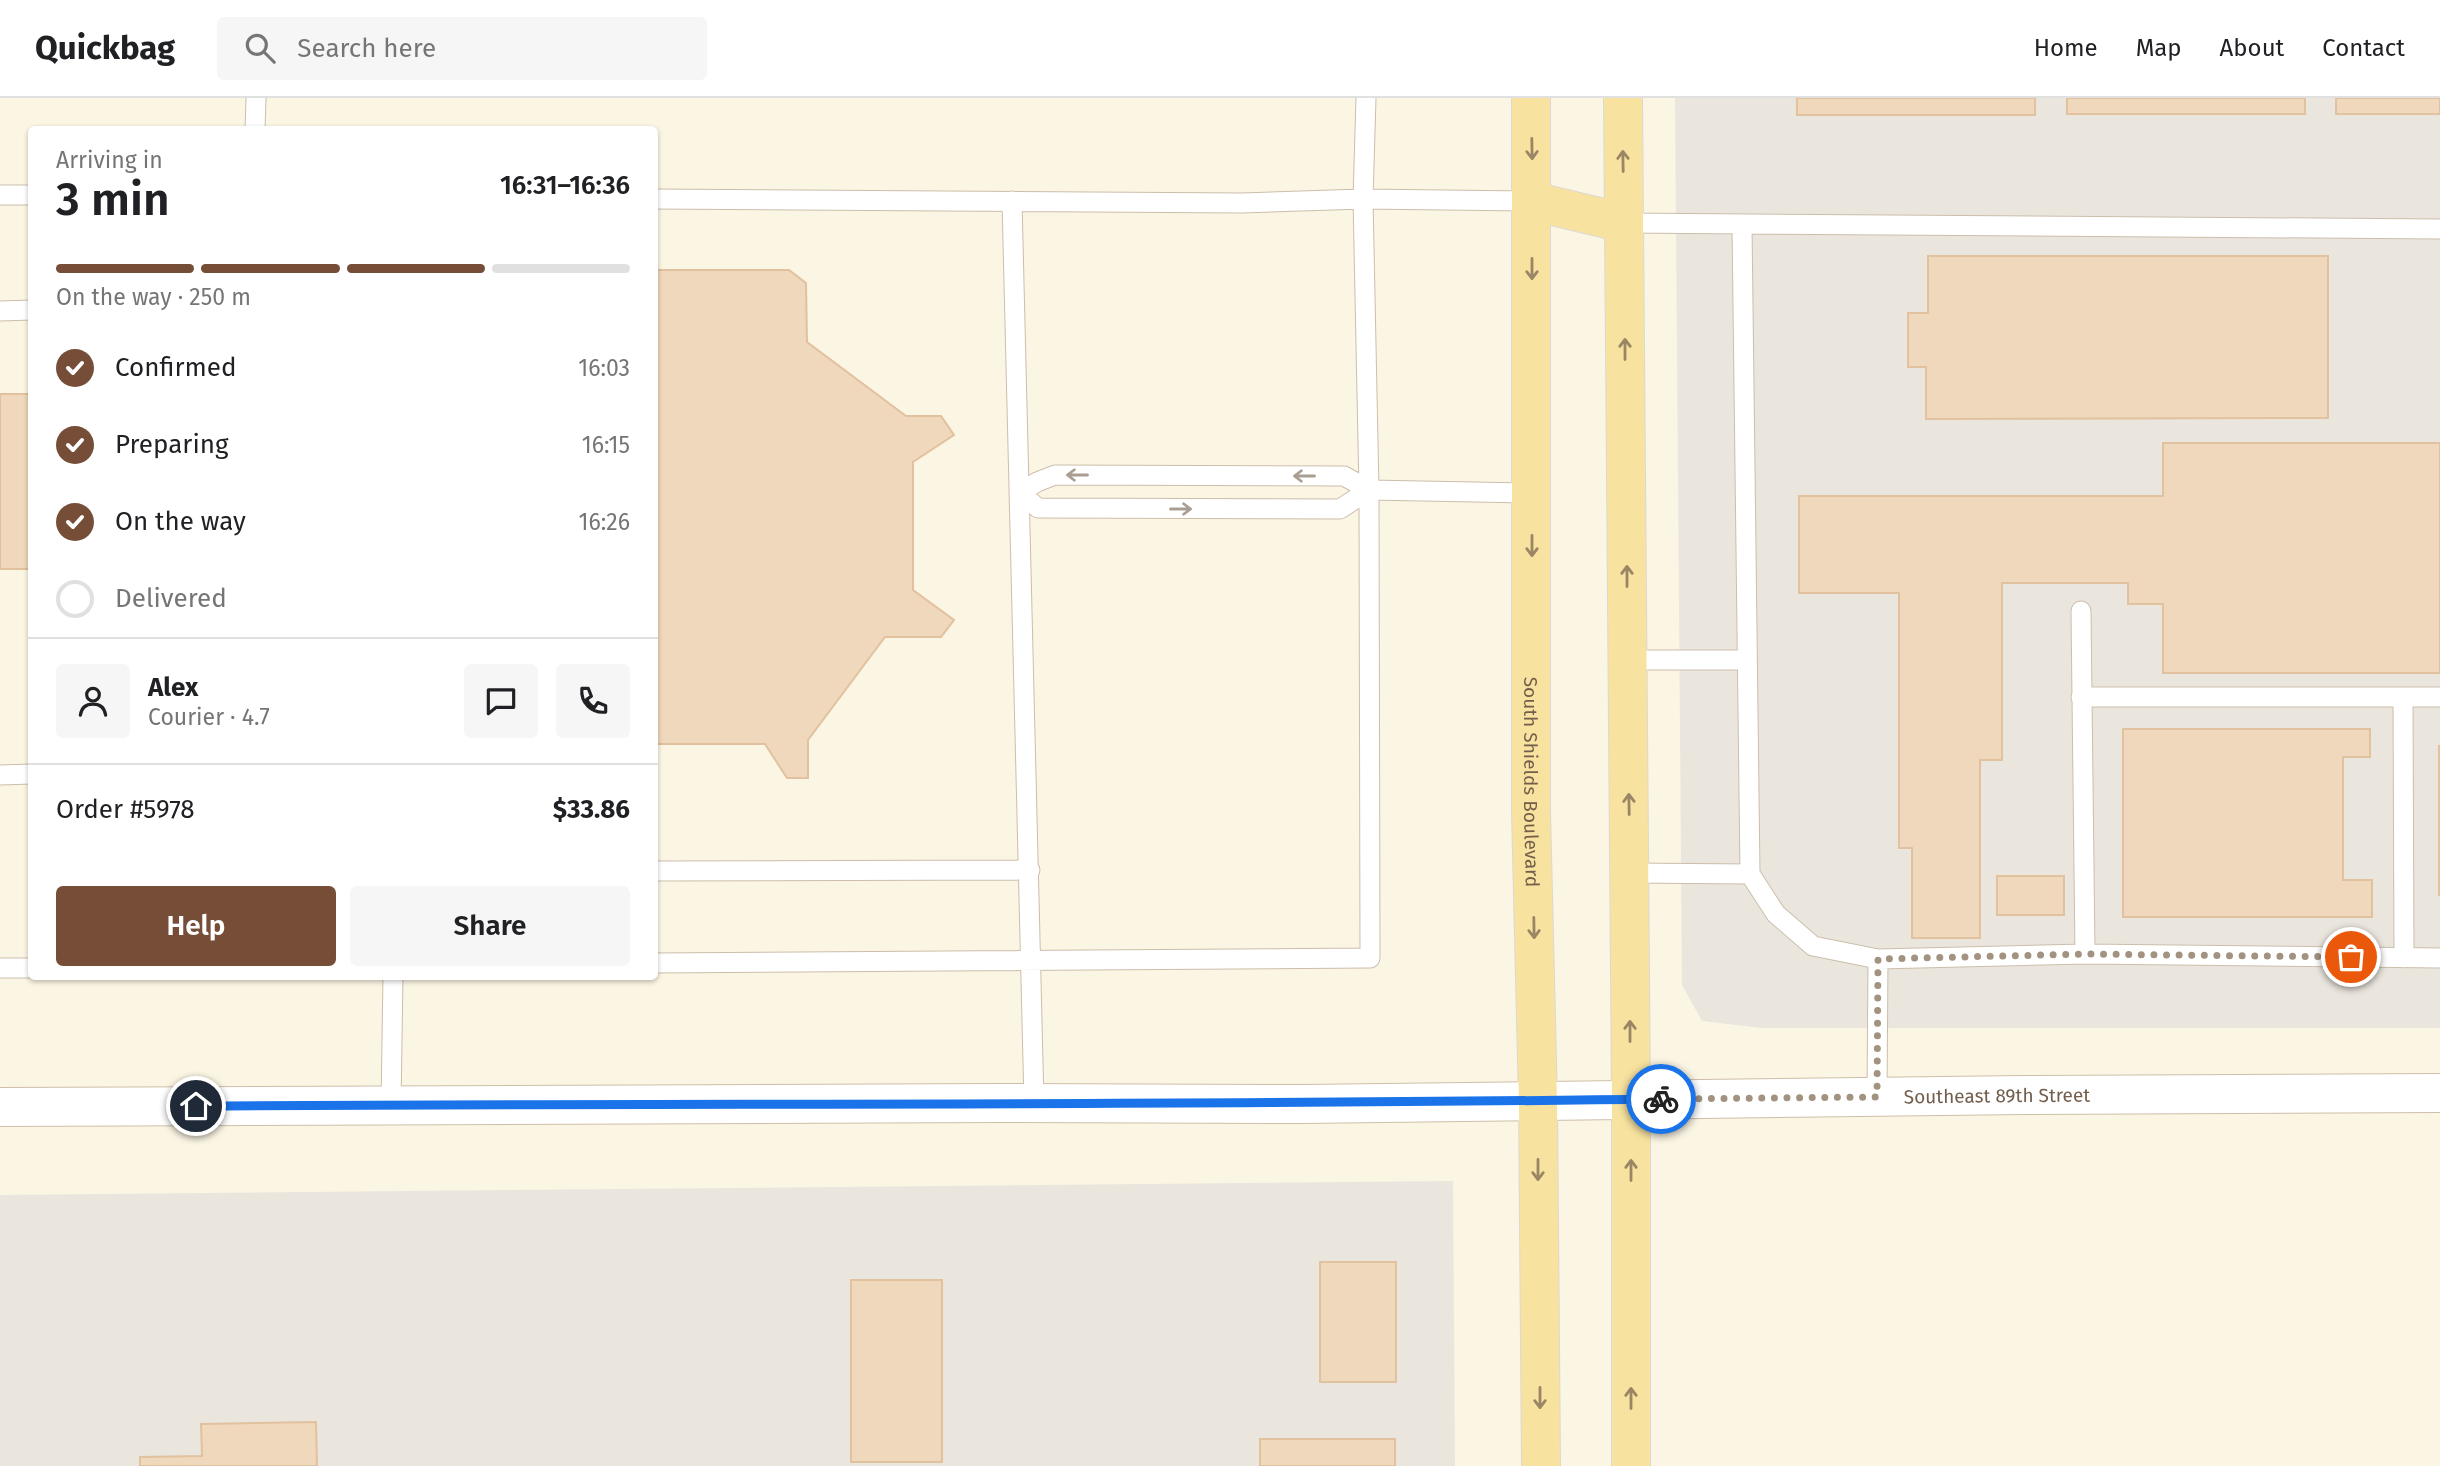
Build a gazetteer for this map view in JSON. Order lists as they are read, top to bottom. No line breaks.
{"streets":{"main road":["South Shields Boulevard","Southeast 89th Street"]},"crossings":[["South Shields Boulevard","Southeast 89th Street"]],"page":{"header":"Quickbag","search":"Search here","nav":["Home","Map","About","Contact"],"heading":["3 min","Arriving in","16:31–16:36"],"panel":["Alex","Courier · 4.7","Order #5978","$33.86"],"bar":"On the way · 250 m","list":[["Confirmed","16:03"],["Preparing","16:15"],["On the way","16:26"],"Delivered"],"buttons":["Help","Share"]}}
